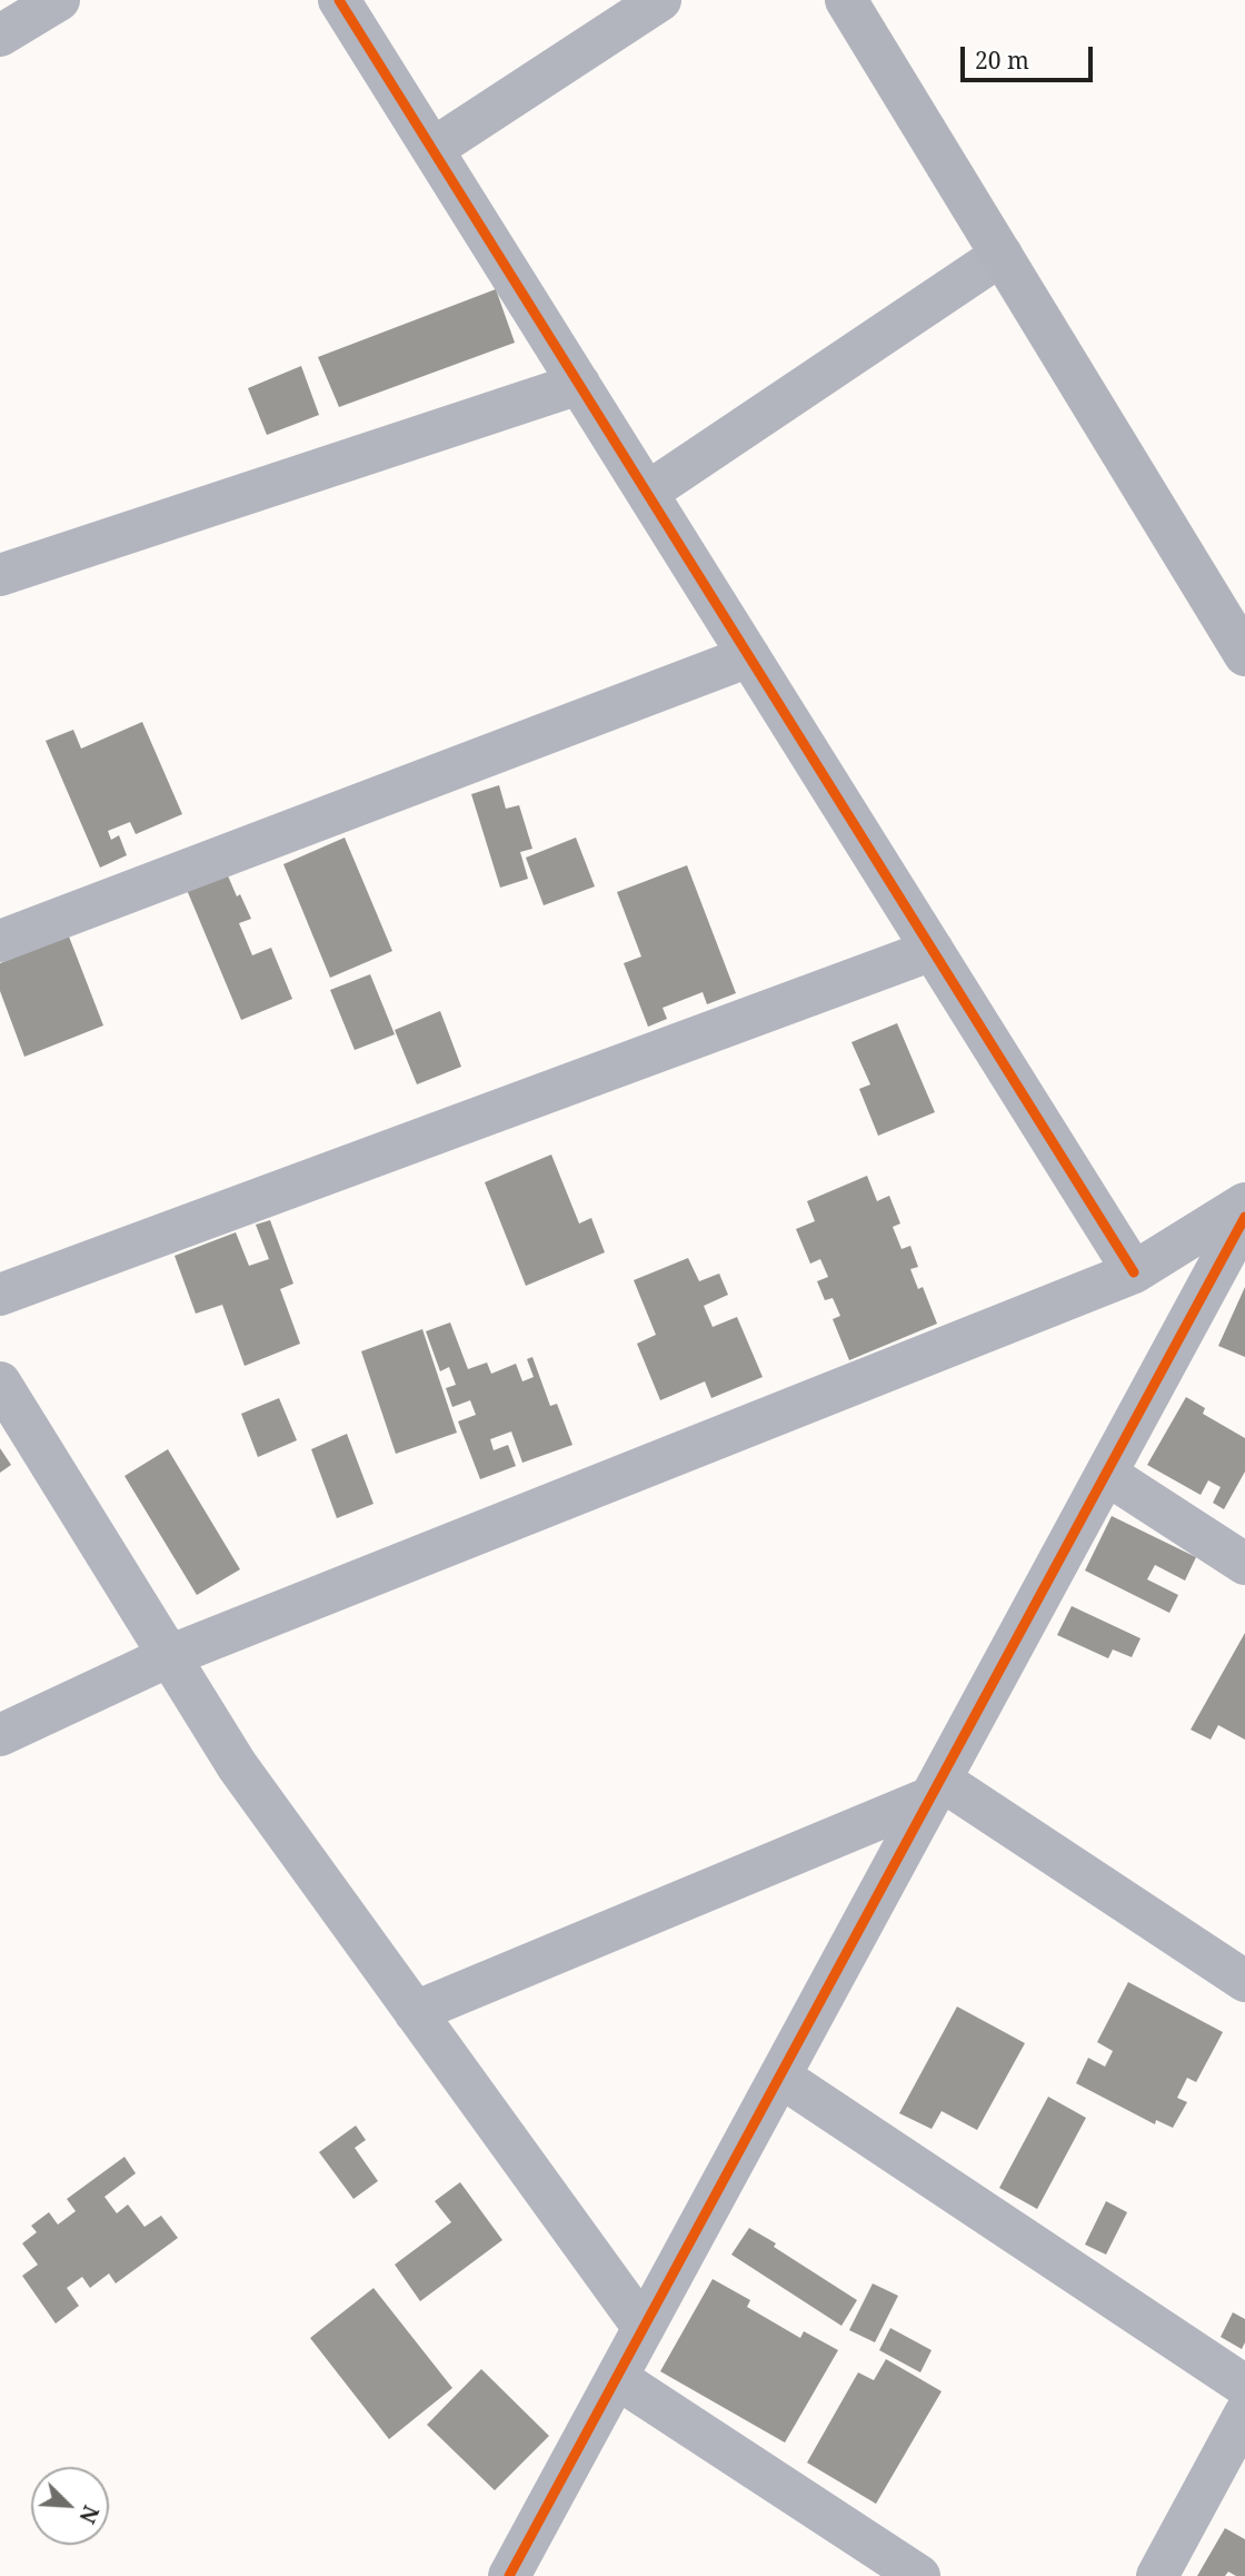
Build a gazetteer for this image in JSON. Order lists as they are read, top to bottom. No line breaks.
{"scale_bar":"20 m","north":"bottom right"}
